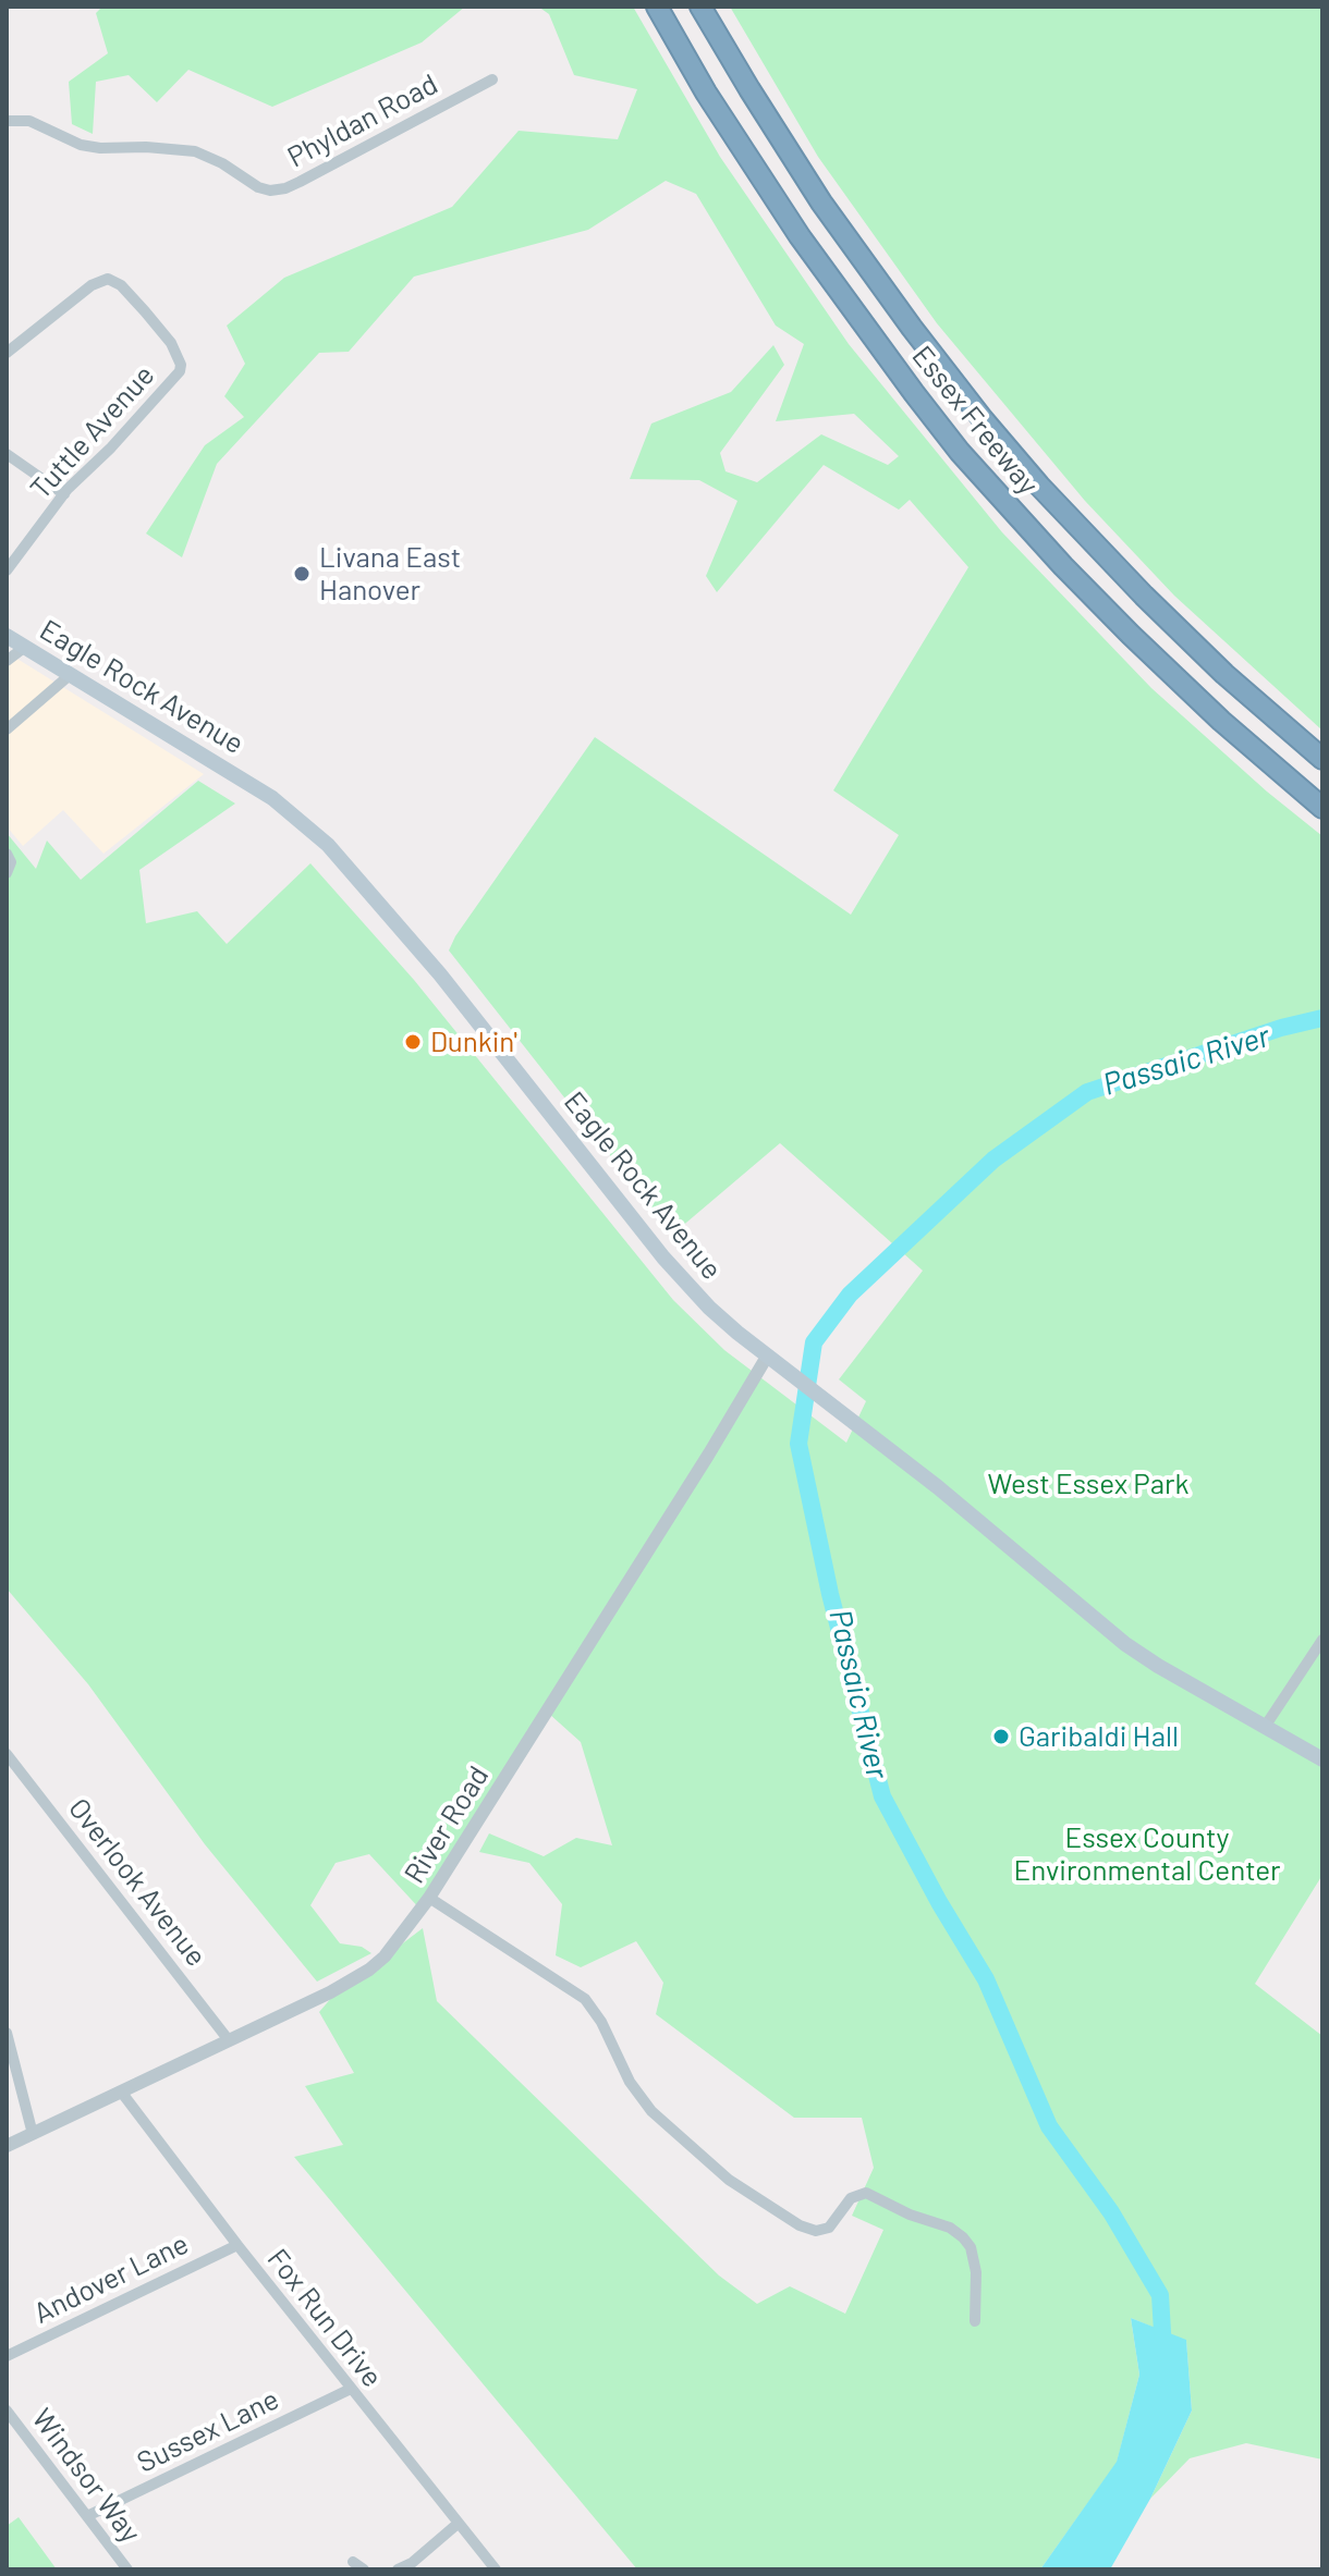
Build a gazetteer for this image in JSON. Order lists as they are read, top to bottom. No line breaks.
{"streets":{"highway":["Essex Freeway"],"main road":["Eagle Rock Avenue"],"street":["Phyldan Road","Tuttle Avenue","River Road","Overlook Avenue","Andover Lane","Fox Run Drive","Sussex Lane","Windsor Way"]},"crossings":[["Eagle Rock Avenue","River Road"],["River Road","Overlook Avenue"],["River Road","Fox Run Drive"],["Andover Lane","Fox Run Drive"],["Fox Run Drive","Sussex Lane"],["Sussex Lane","Windsor Way"]],"water":["Passaic River"],"parks":["West Essex Park","Essex County Environmental Center"],"places":["Livana East Hanover","Dunkin'","Garibaldi Hall"]}
